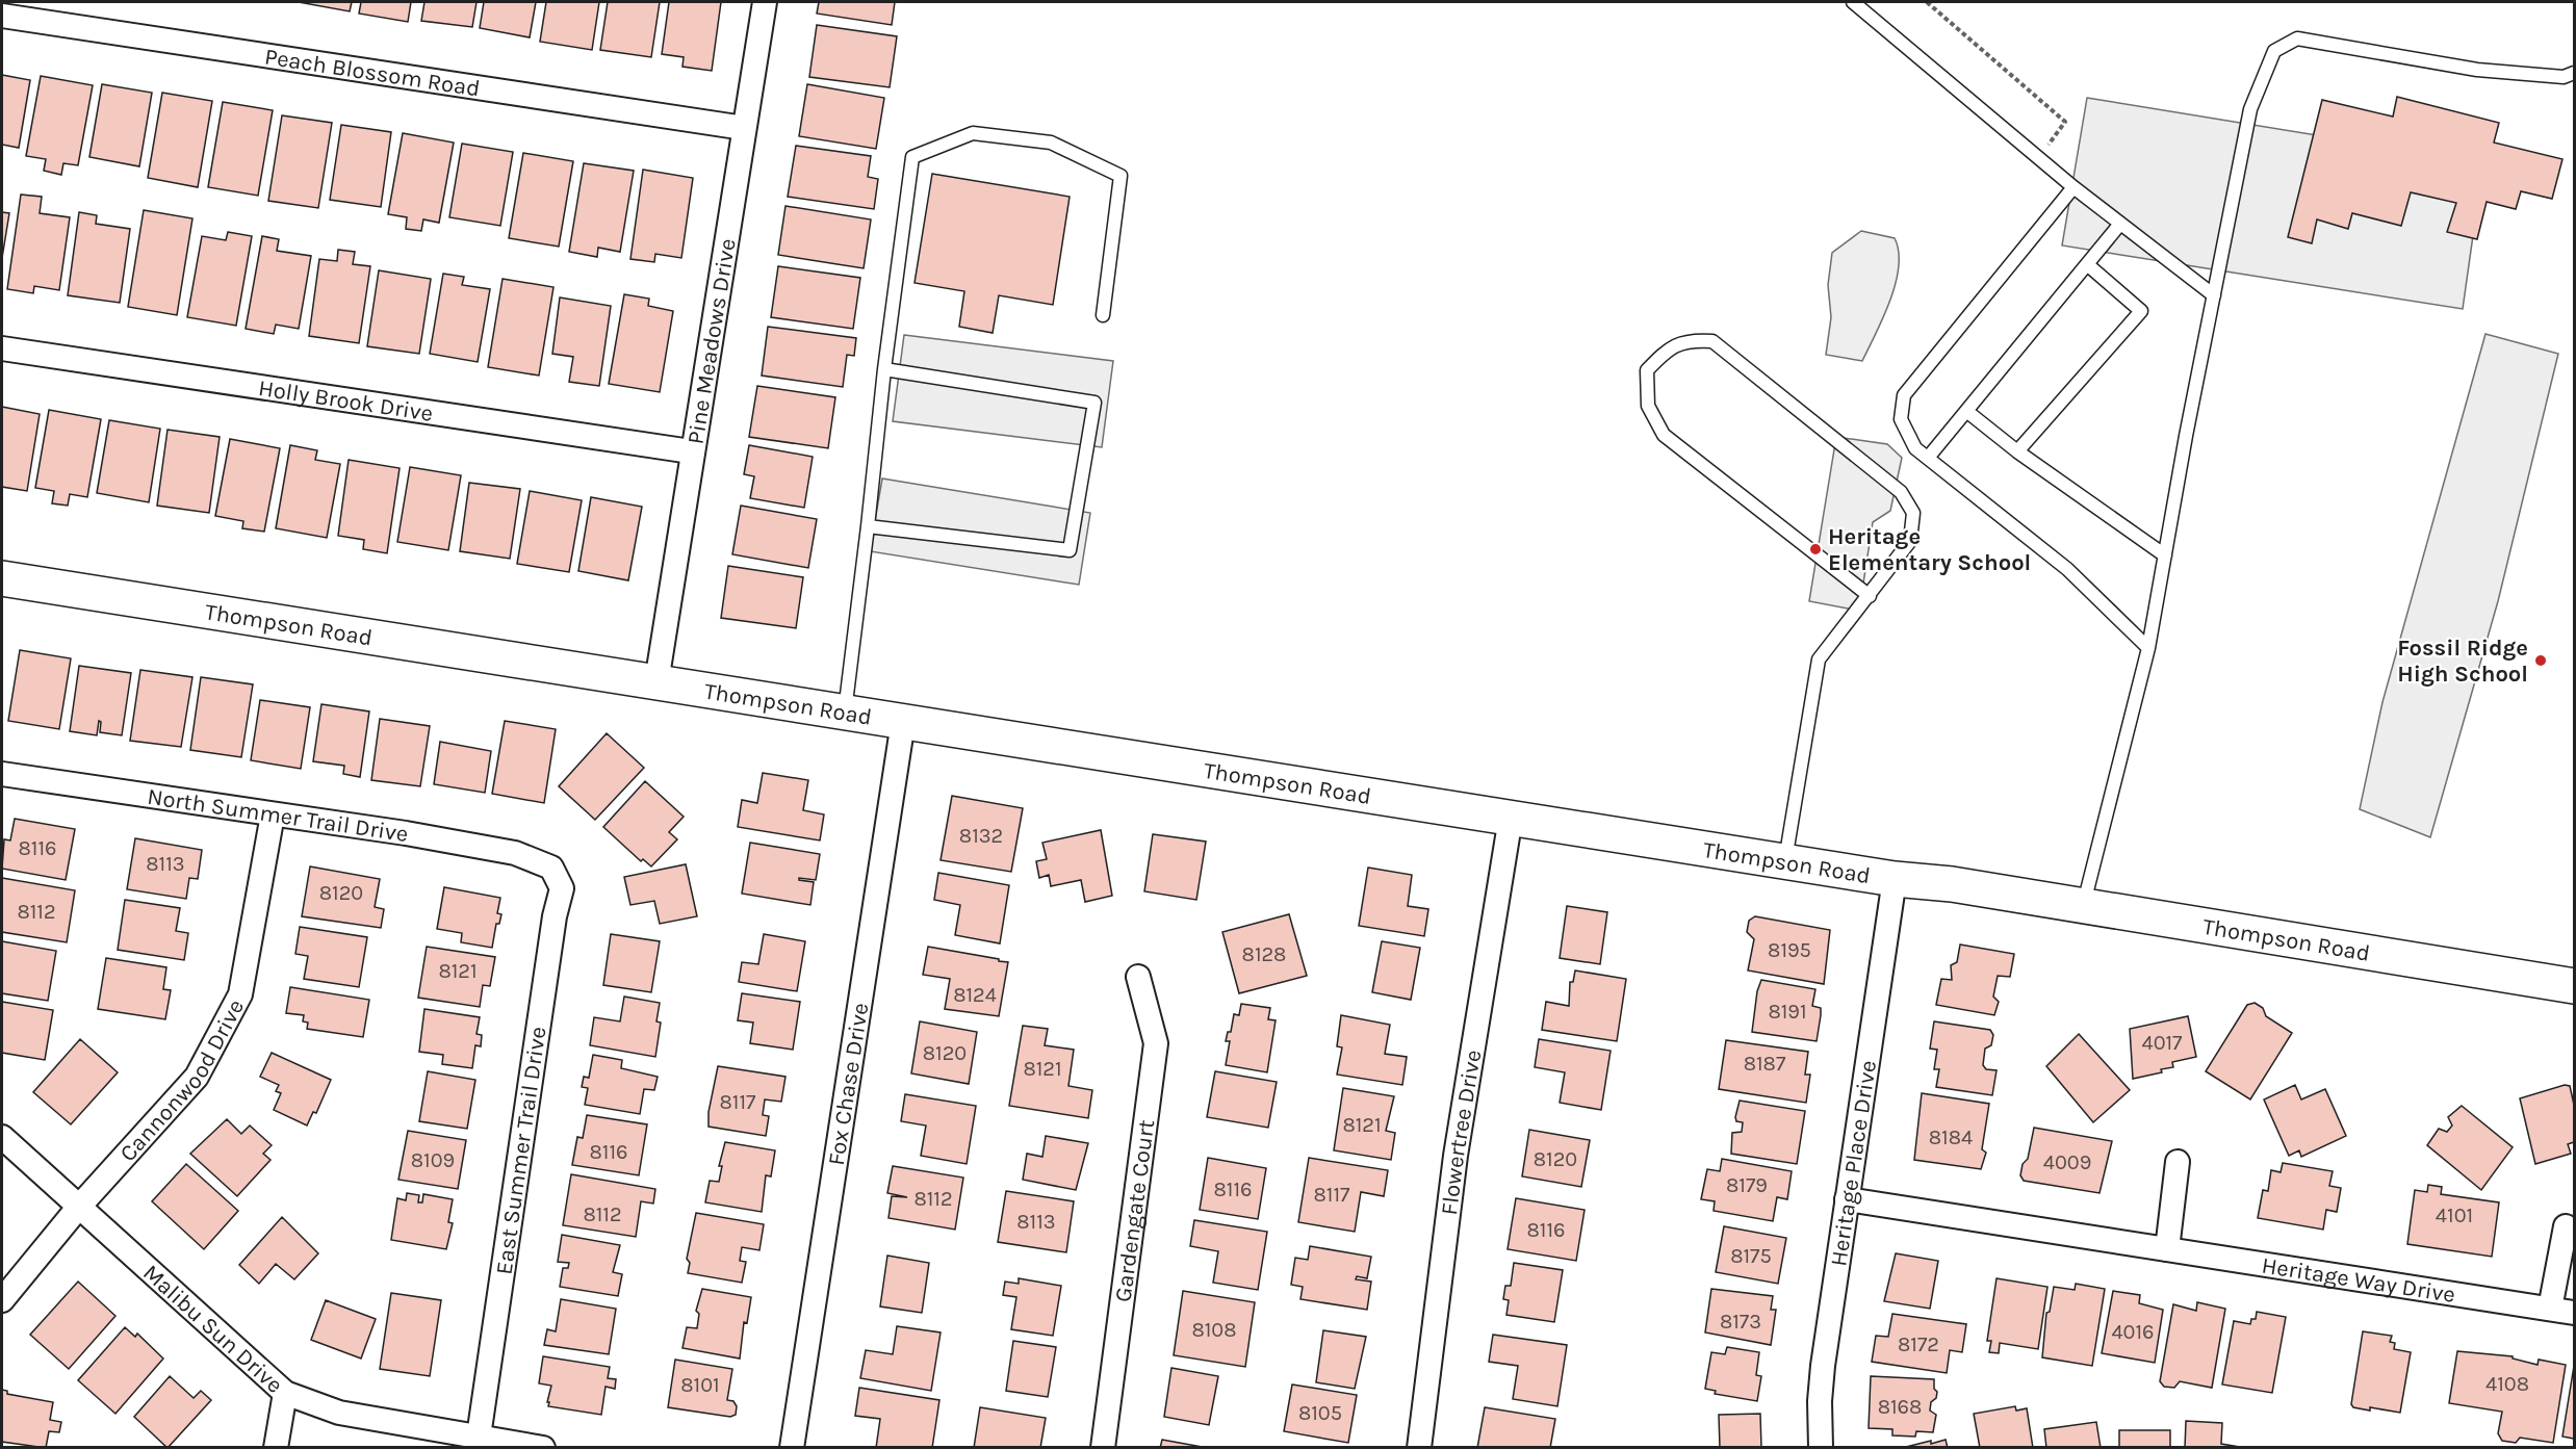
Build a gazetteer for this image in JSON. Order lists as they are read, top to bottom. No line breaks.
{"streets":{"street":["Peach Blossom Road","Pine Meadows Drive","Holly Brook Drive","Thompson Road","North Summer Trail Drive","Cannonwood Drive","Fox Chase Drive","Flowertree Drive","East Summer Trail Drive","Heritage Place Drive","Gardengate Court","Heritage Way Drive","Malibu Sun Drive"]},"crossings":[["Peach Blossom Road","Pine Meadows Drive"],["Pine Meadows Drive","Holly Brook Drive"],["Pine Meadows Drive","Thompson Road"],["Thompson Road","Fox Chase Drive"],["Thompson Road","Flowertree Drive"],["Thompson Road","Heritage Place Drive"],["North Summer Trail Drive","Cannonwood Drive"],["North Summer Trail Drive","East Summer Trail Drive"],["Cannonwood Drive","Malibu Sun Drive"],["East Summer Trail Drive","Malibu Sun Drive"],["Heritage Place Drive","Heritage Way Drive"]],"places":["Heritage Elementary School","Fossil Ridge High School"],"house_numbers":["8132","8116","8113","8120","8112","8195","8128","8121","8124","8191","4017","8120","8187","8121","8117","8121","8184","8116","8120","8109","4009","8179","8116","8117","8112","8112","4101","8113","8116","8175","8173","8108","4016","8172","4108","8101","8168","8105"]}
